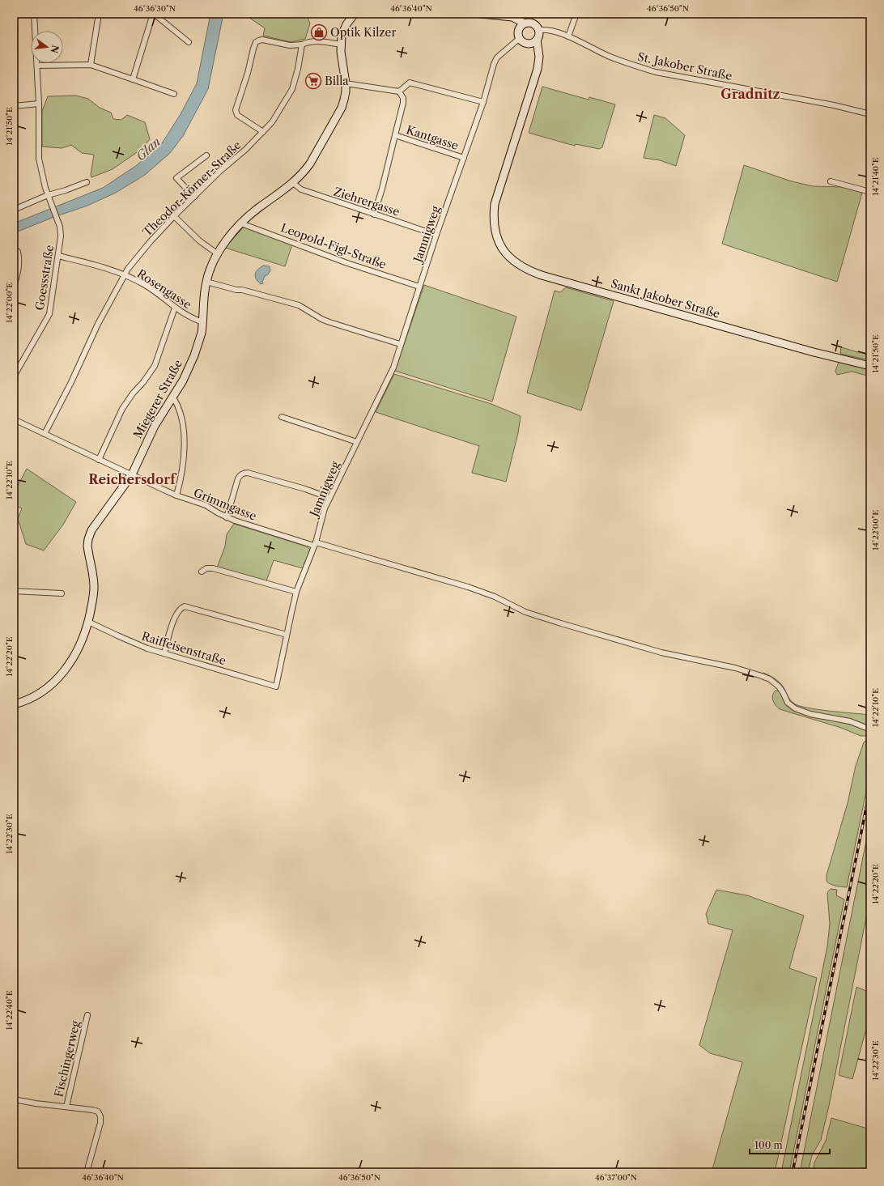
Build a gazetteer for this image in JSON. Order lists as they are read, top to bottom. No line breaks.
{"streets":{"main road":["Sankt Jakober Straße","Miegerer Straße"],"street":["St. Jakober Straße","Kantgasse","Theodor-Körner-Straße","Ziehrergasse","Jamnigweg","Leopold-Figl-Straße","Goessstraße","Rosengasse","Grimmgasse","Raiffeisenstraße","Fischingerweg"]},"crossings":[["St. Jakober Straße","Jamnigweg"],["St. Jakober Straße","Sankt Jakober Straße"],["Kantgasse","Ziehrergasse"],["Kantgasse","Jamnigweg"],["Theodor-Körner-Straße","Rosengasse"],["Theodor-Körner-Straße","Grimmgasse"],["Ziehrergasse","Jamnigweg"],["Ziehrergasse","Miegerer Straße"],["Jamnigweg","Leopold-Figl-Straße"],["Jamnigweg","Sankt Jakober Straße"],["Jamnigweg","Grimmgasse"],["Jamnigweg","Raiffeisenstraße"],["Leopold-Figl-Straße","Miegerer Straße"],["Goessstraße","Rosengasse"],["Rosengasse","Miegerer Straße"],["Miegerer Straße","Grimmgasse"],["Miegerer Straße","Raiffeisenstraße"]],"districts":["Gradnitz","Reichersdorf"],"water":["Glan"],"places":{"shop":["Optik Kilzer"],"supermarket":["Billa"]},"scale_bar":"100 m","north":"right","coordinates":["46°36'30\"N","46°36'40\"N","46°36'50\"N","14°21'50\"E","14°21'40\"E","14°22'00\"E","14°22'10\"E","14°22'20\"E","14°22'30\"E","14°22'40\"E","46°37'00\"N"]}
